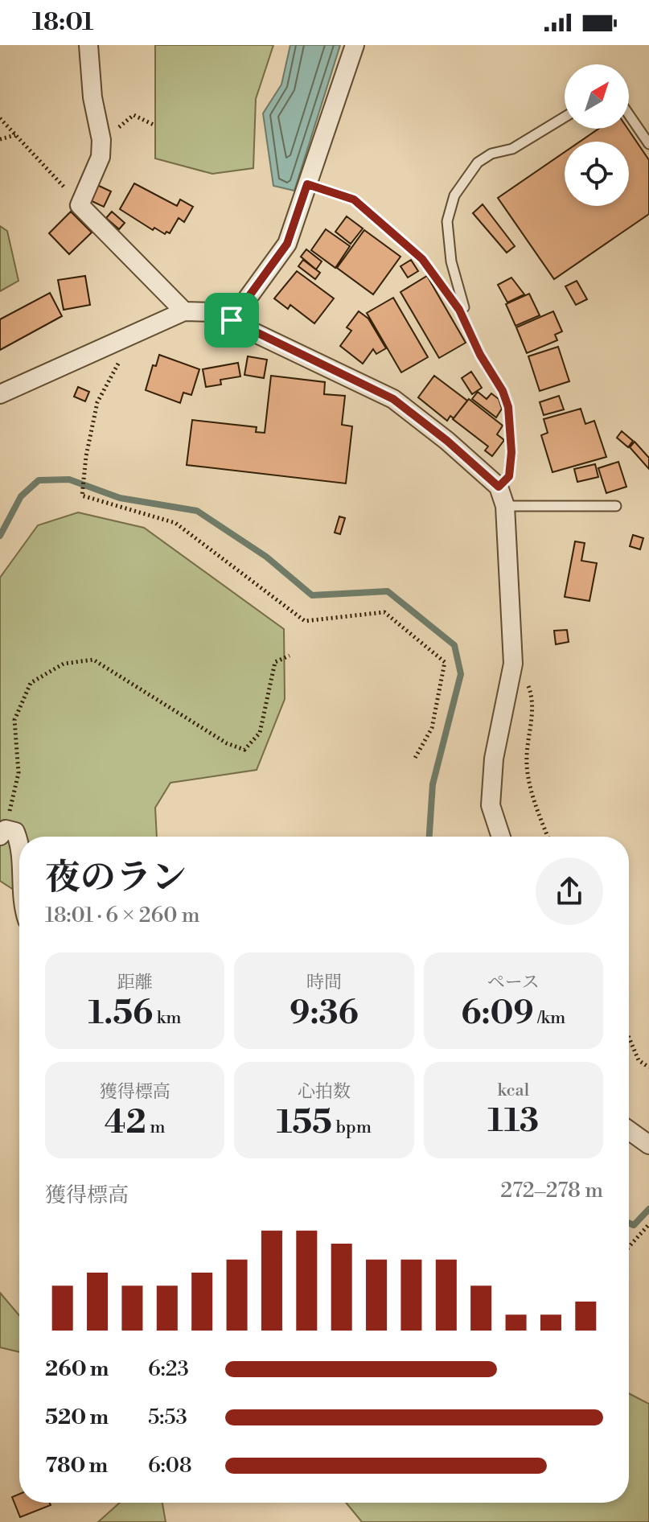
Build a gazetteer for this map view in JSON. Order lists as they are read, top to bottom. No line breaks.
{"north":"top right","page":{"status":"18:01","heading":["夜のラン","18:01 · 6 × 260 m"],"stats":[["距離","1.56 km"],["時間","9:36"],["ペース","6:09 /km"],["獲得標高","42 m"],["心拍数","155 bpm"],["kcal","113"]],"chart":["獲得標高","272–278 m"],"list":[{"name":"260 m","note":"6:23"},{"name":"520 m","note":"5:53"},{"name":"780 m","note":"6:08"}]}}
